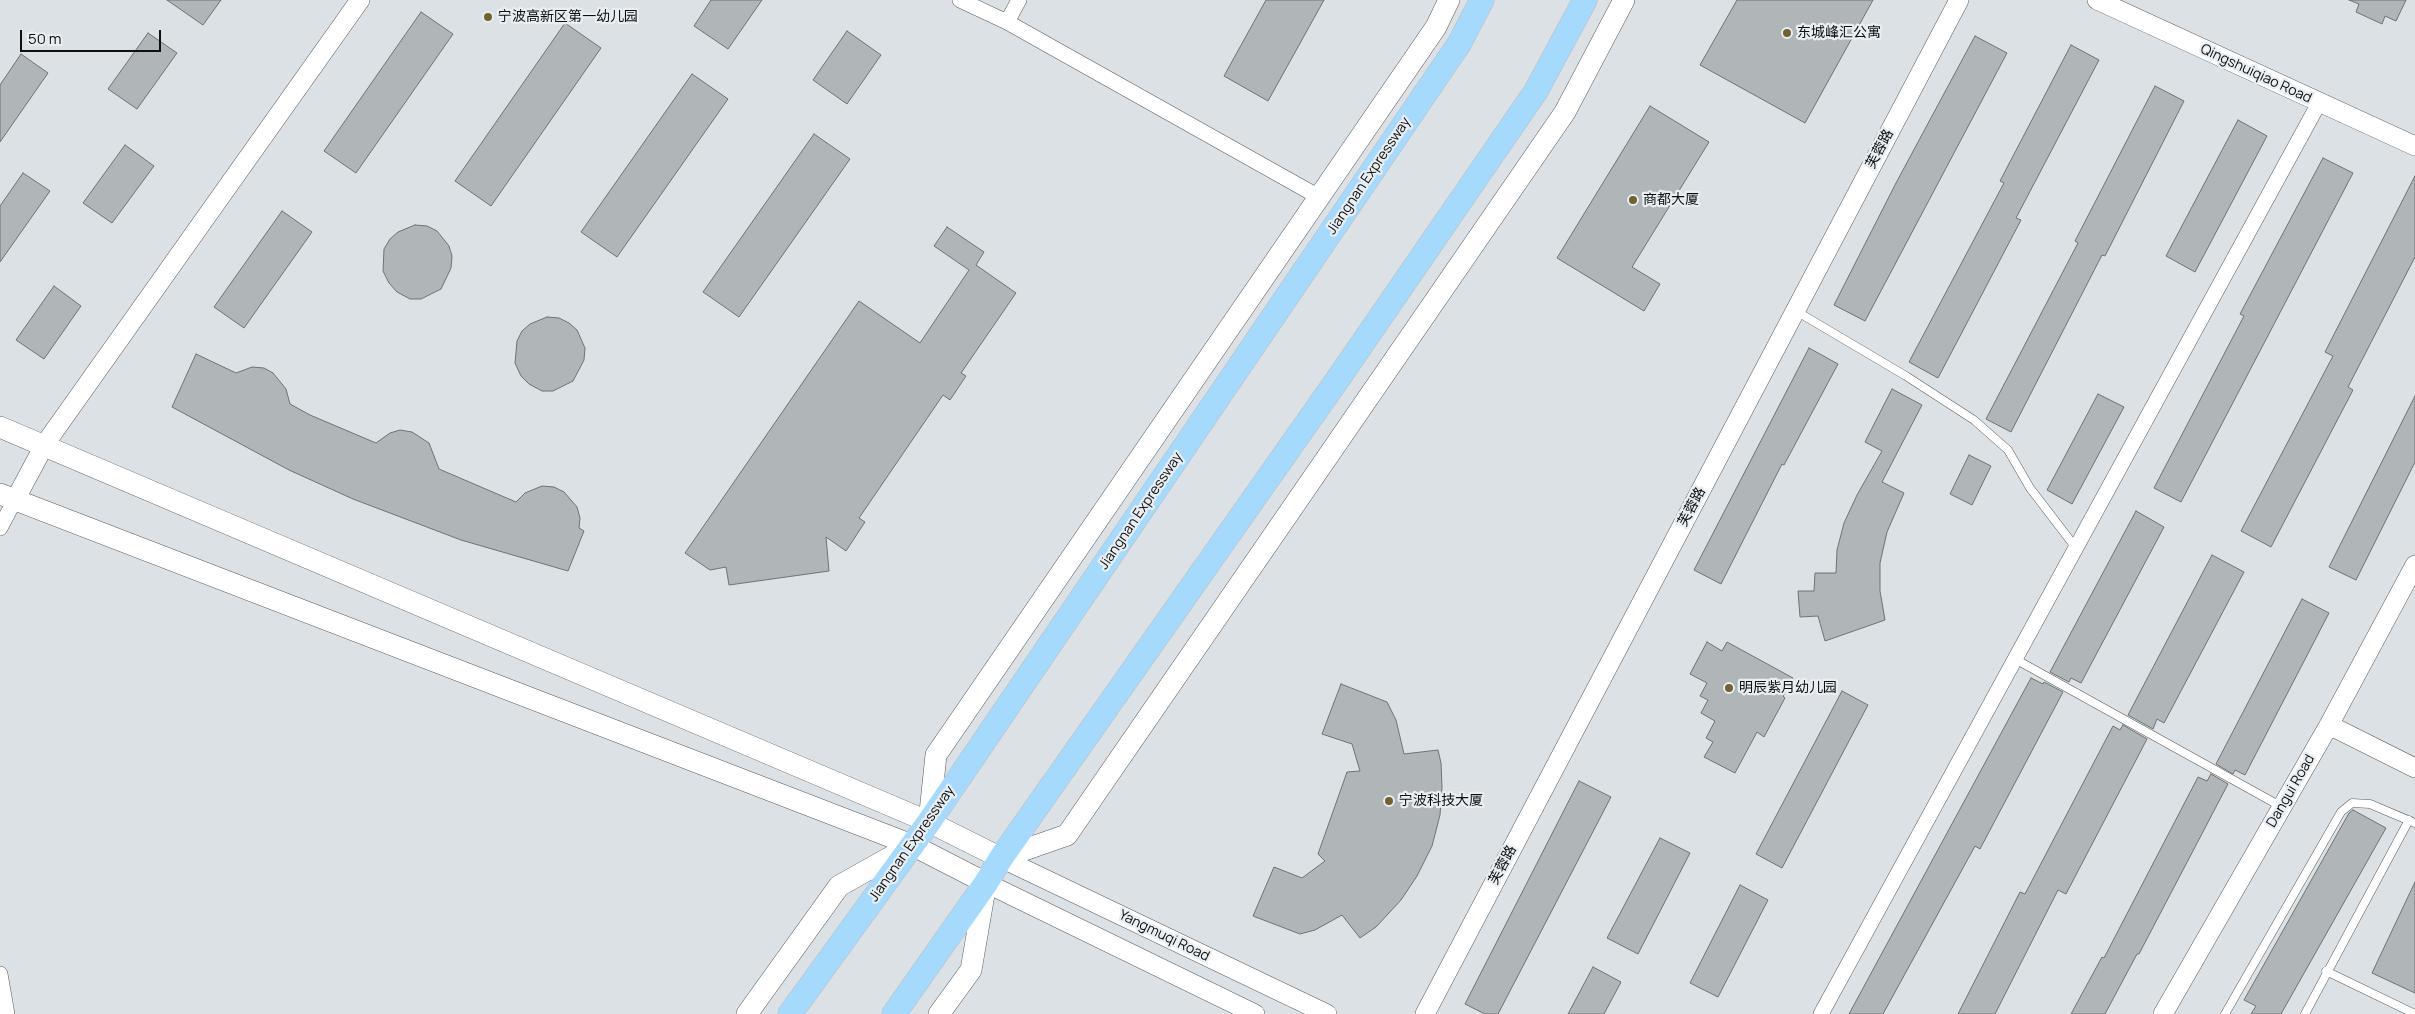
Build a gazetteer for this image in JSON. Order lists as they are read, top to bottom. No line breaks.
{"streets":{"main road":["Jiangnan Expressway"],"street":["Qingshuiqiao Road","芙蓉路","Dangui Road","Yangmuqi Road"]},"places":["宁波高新区第一幼儿园","东城峰汇公寓","商都大厦","明辰紫月幼儿园","宁波科技大厦"],"scale_bar":"50 m"}
